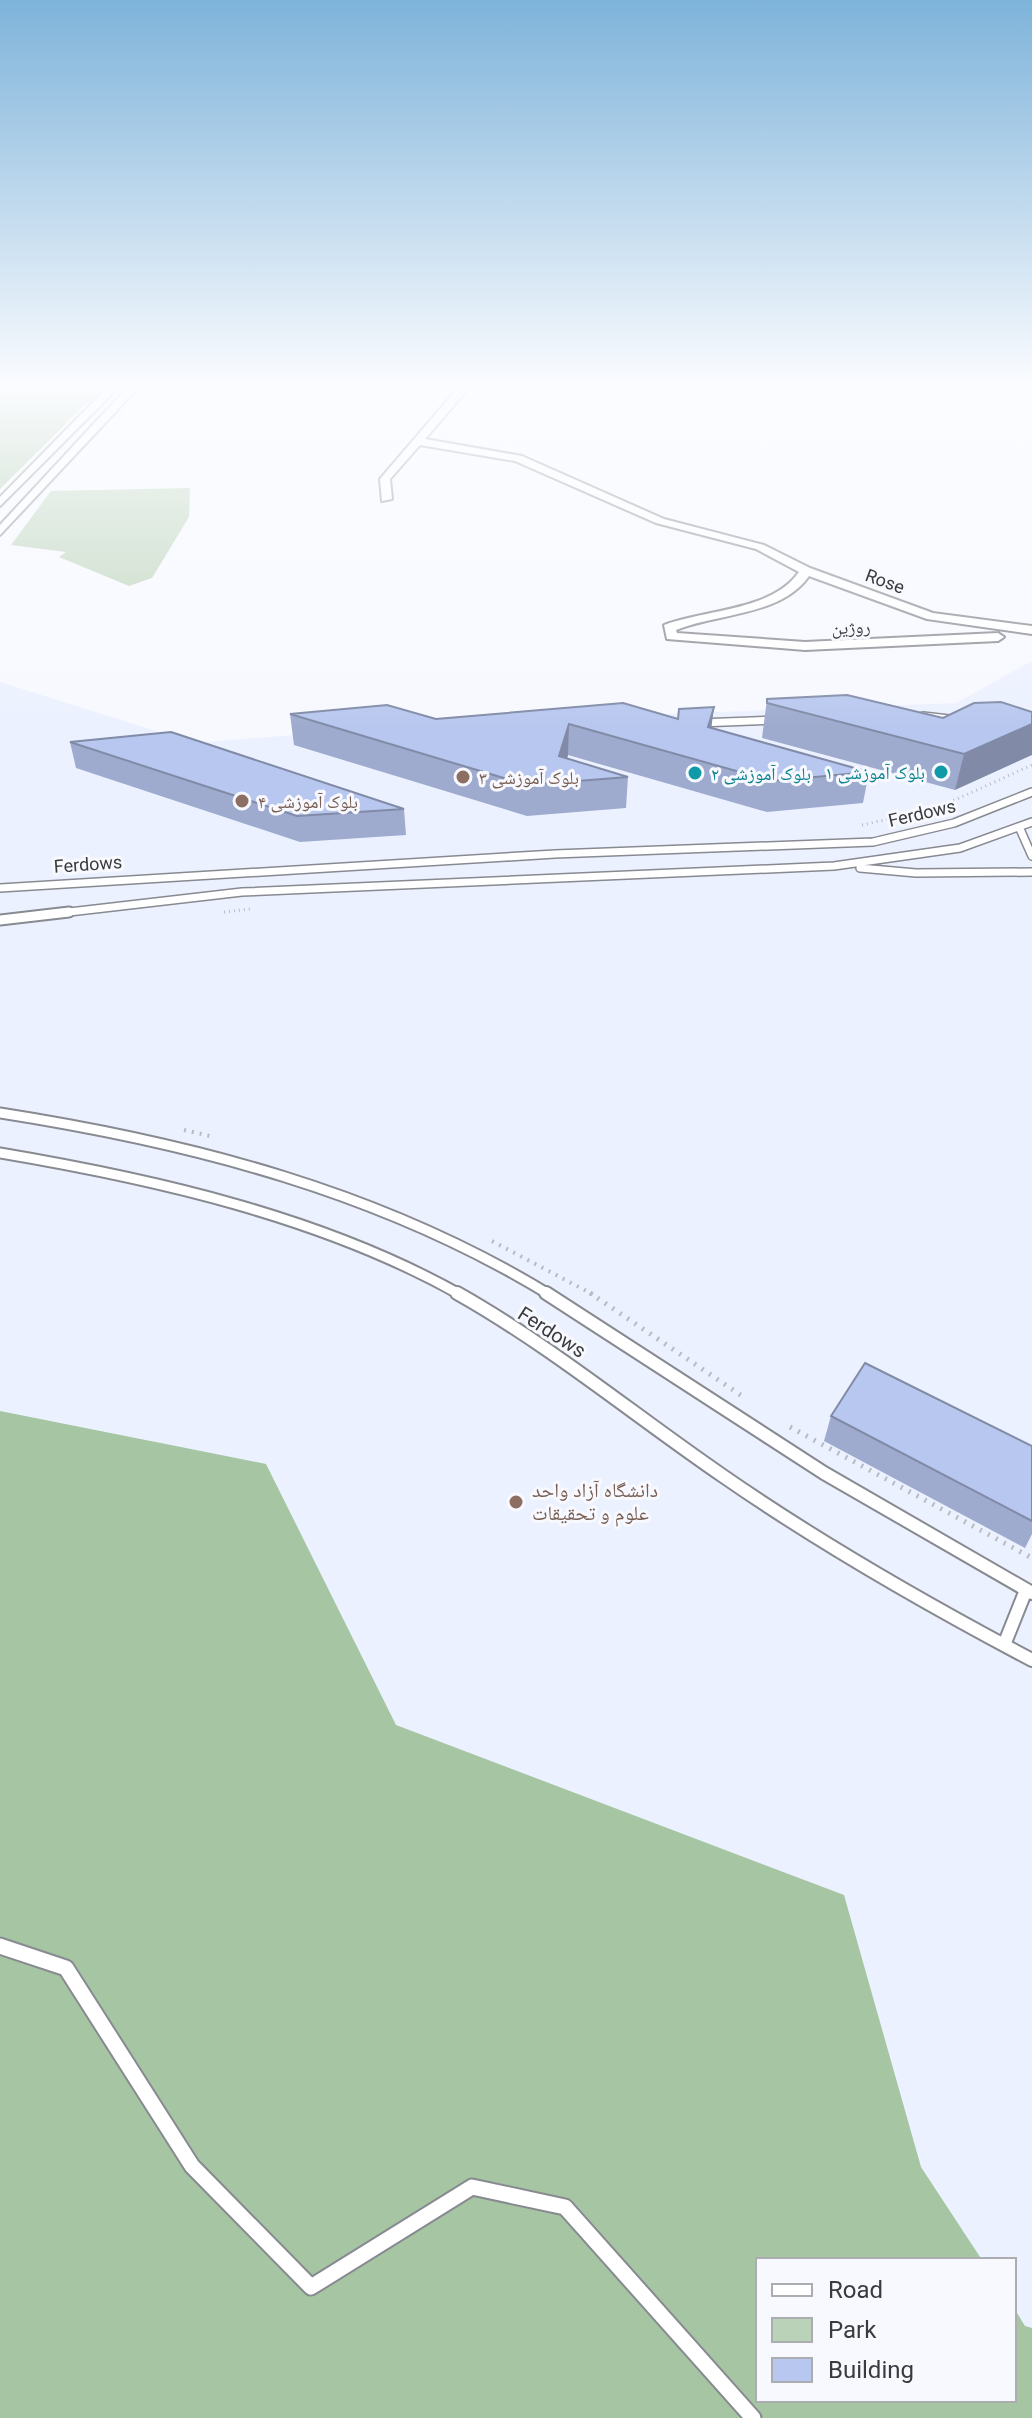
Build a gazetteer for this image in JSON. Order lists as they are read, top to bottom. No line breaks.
{"streets":{"street":["Rose","روژین"],"lane":["Ferdows"]},"crossings":[["Rose","روژین"]],"places":["بلوک آموزشی ۱","بلوک آموزشی ۲","بلوک آموزشی ۳","بلوک آموزشی ۴","دانشگاه آزاد واحد علوم و تحقیقات"],"legend":["Road","Park","Building"]}
